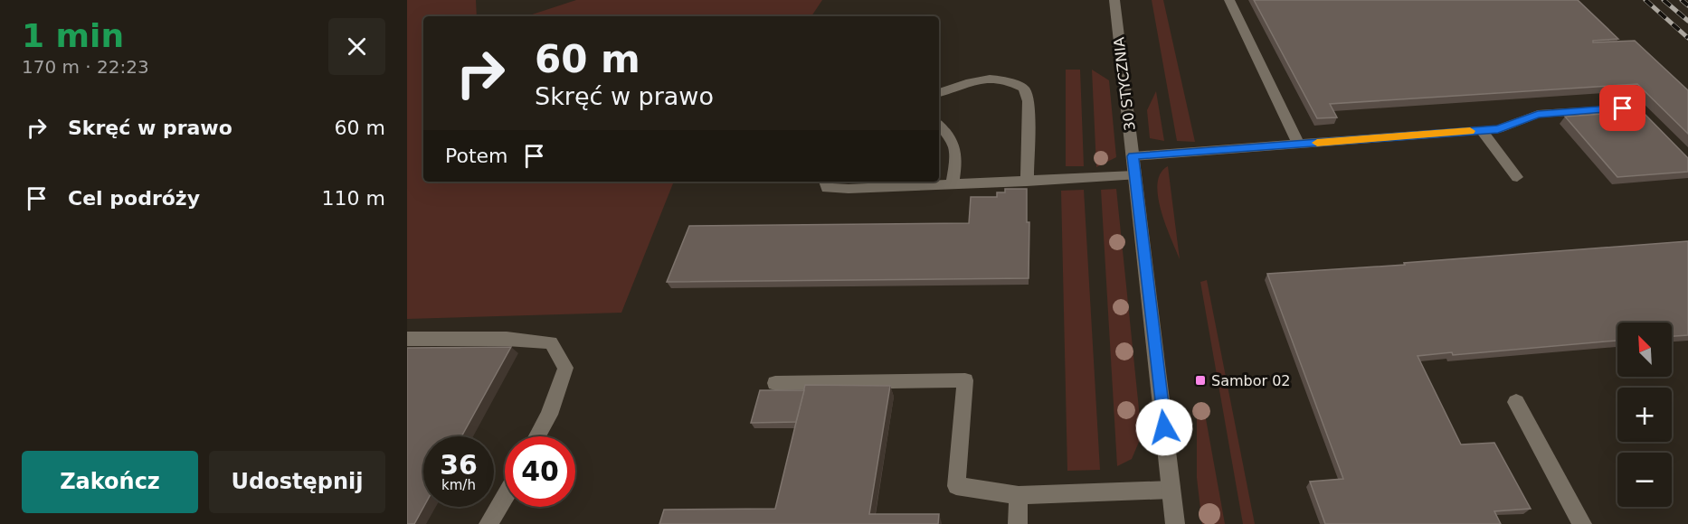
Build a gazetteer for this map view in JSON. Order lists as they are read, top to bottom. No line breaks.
{"streets":{"street":["30 STYCZNIA"]},"places":{"transit":["Sambor 02"]},"north":"top left","page":{"heading":["1 min","170 m · 22:23"],"turn":["60 m","Skręć w prawo"],"list":[{"name":"Skręć w prawo","value":"60 m"},{"name":"Cel podróży","value":"110 m"}],"then":"Potem","map_buttons":["+","−"],"speed":"36 km/h","limit":"40","buttons":["Zakończ","Udostępnij"]}}
